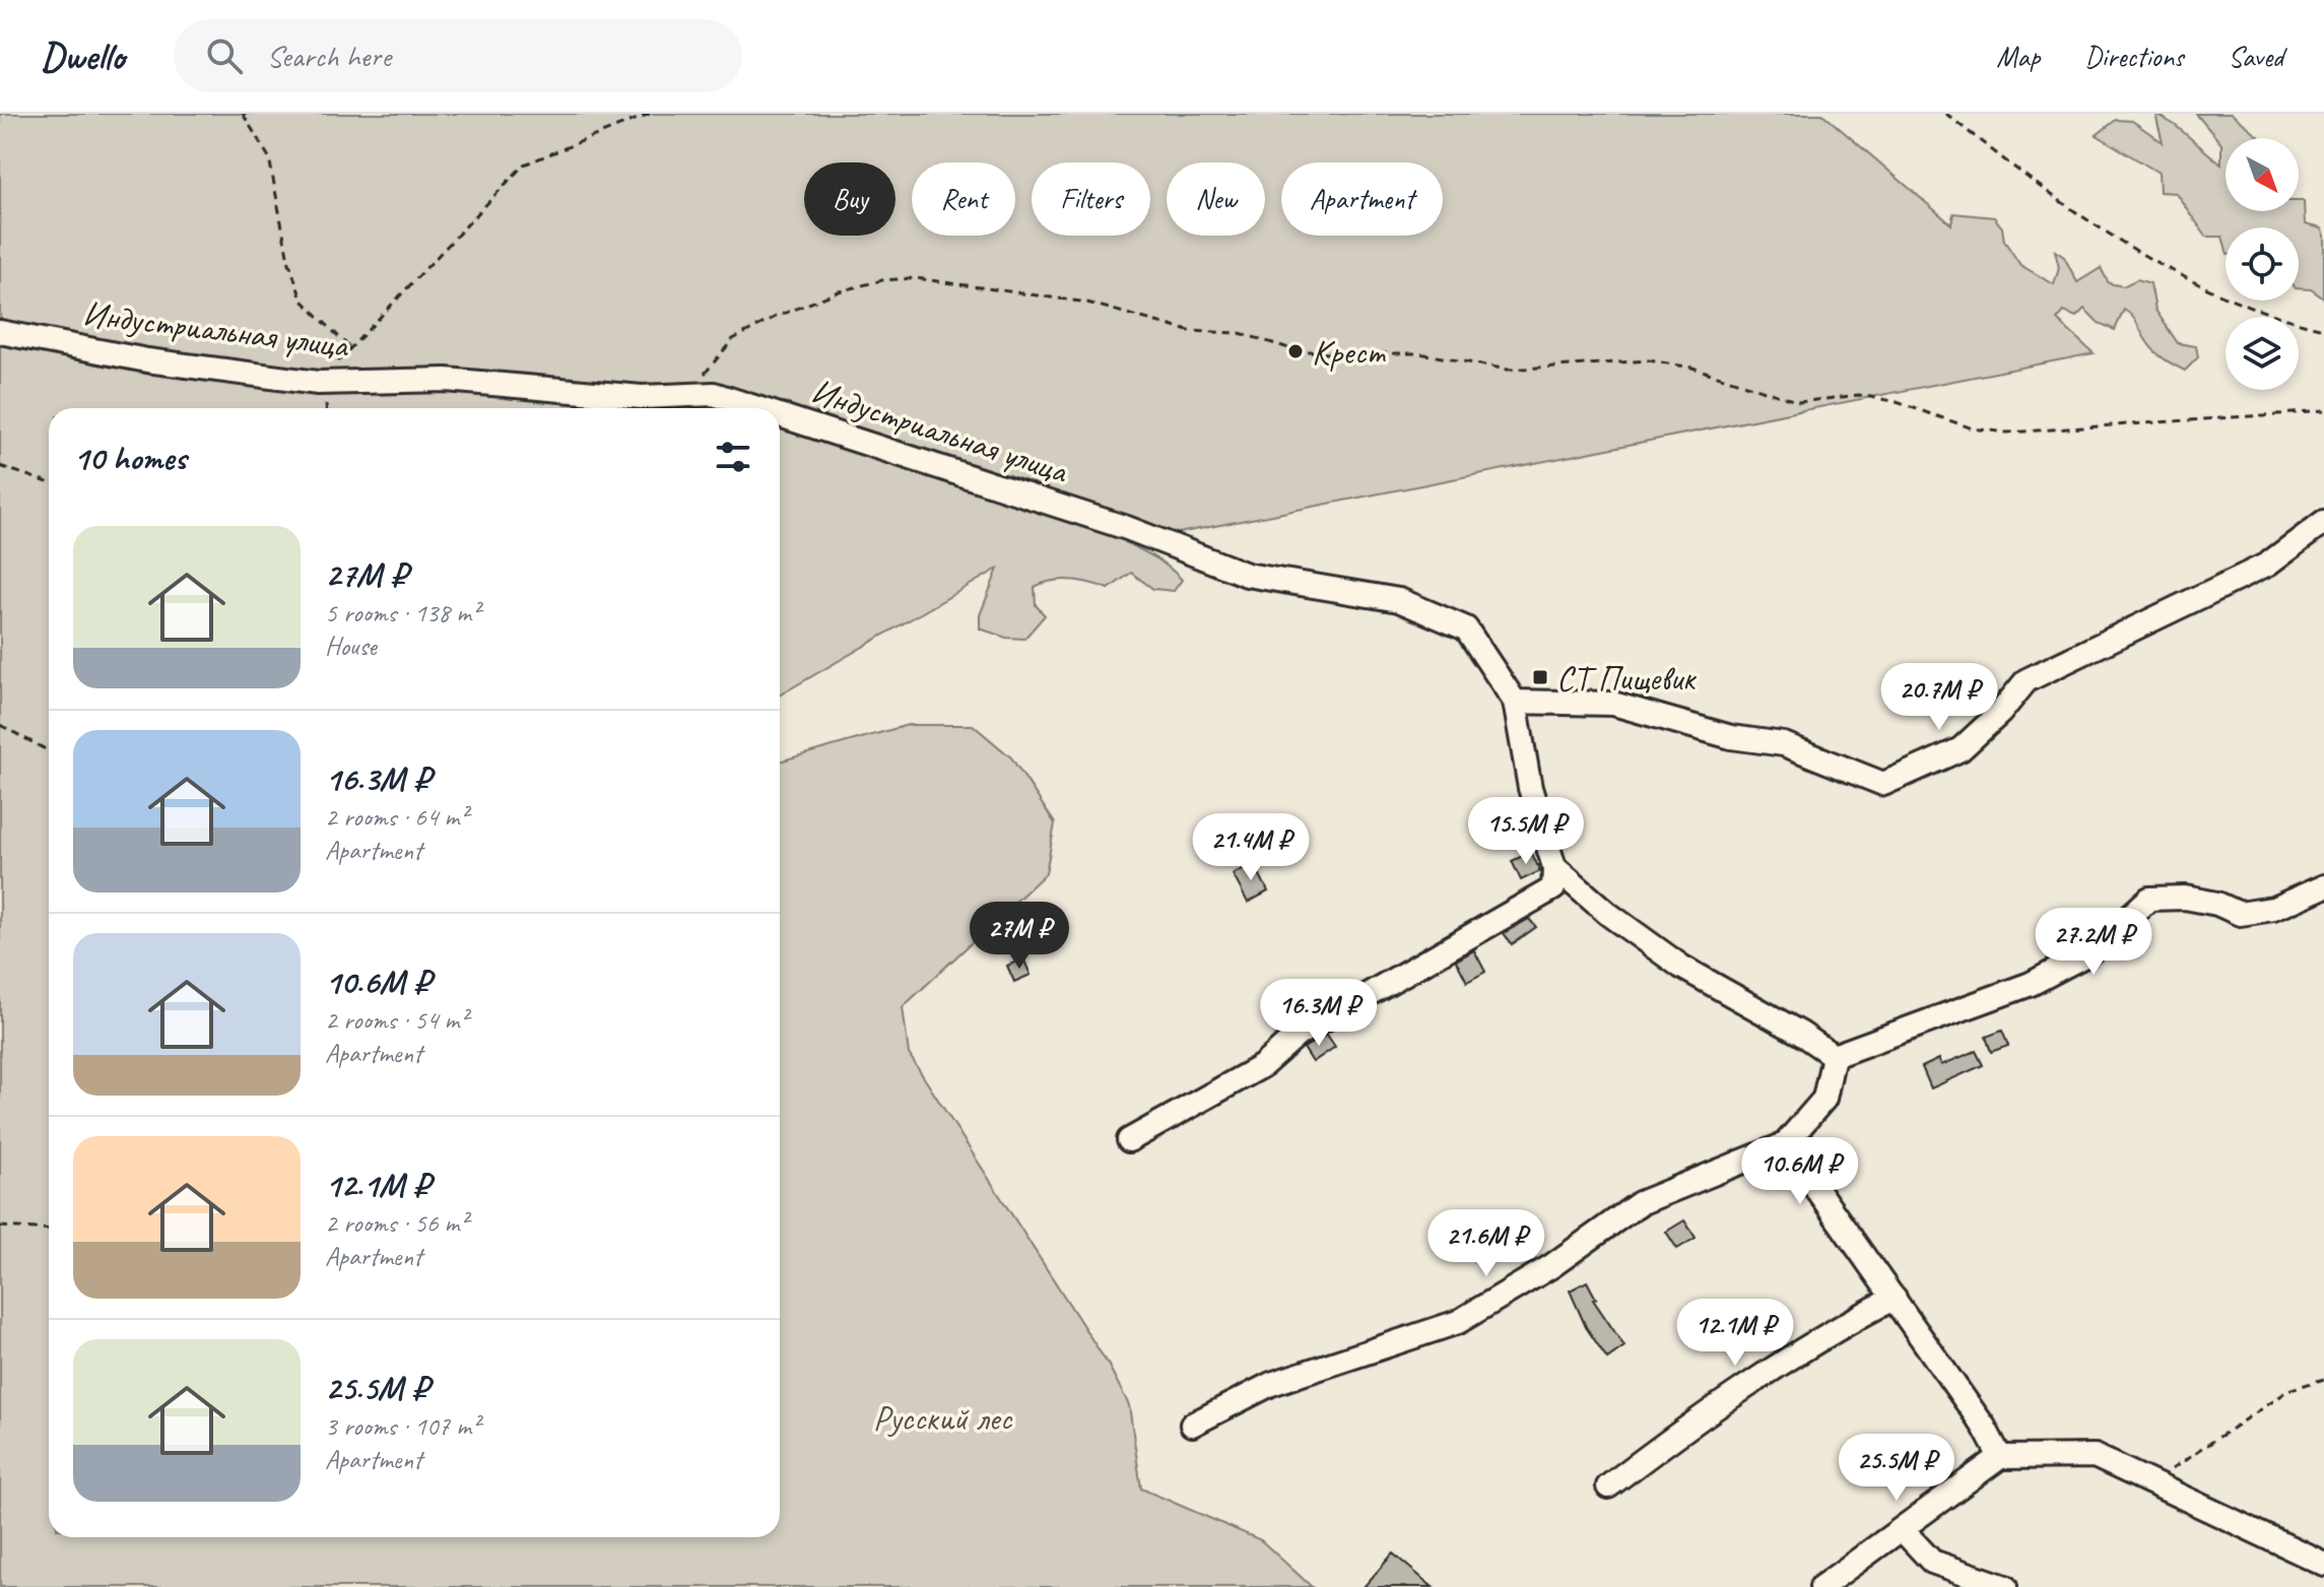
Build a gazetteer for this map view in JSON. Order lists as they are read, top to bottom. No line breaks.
{"streets":{"street":["Индустриальная улица"]},"parks":["Русский лес"],"places":{"other":["Крест"],"transit":["СТ Пищевик"]},"north":"bottom right","page":{"header":"Dwello","search":"Search here","nav":["Map","Directions","Saved"],"chip":["Buy","Rent","Filters","New","Apartment"],"heading":"10 homes","list":[{"name":"27M ₽","note":"5 rooms · 138 m² · House"},{"name":"16.3M ₽","note":"2 rooms · 64 m² · Apartment"},{"name":"10.6M ₽","note":"2 rooms · 54 m² · Apartment"},{"name":"12.1M ₽","note":"2 rooms · 56 m² · Apartment"},{"name":"25.5M ₽","note":"3 rooms · 107 m² · Apartment"}],"price":["20.7M ₽","15.5M ₽","21.4M ₽","27M ₽","27.2M ₽","16.3M ₽","10.6M ₽","21.6M ₽","12.1M ₽","25.5M ₽"]}}
